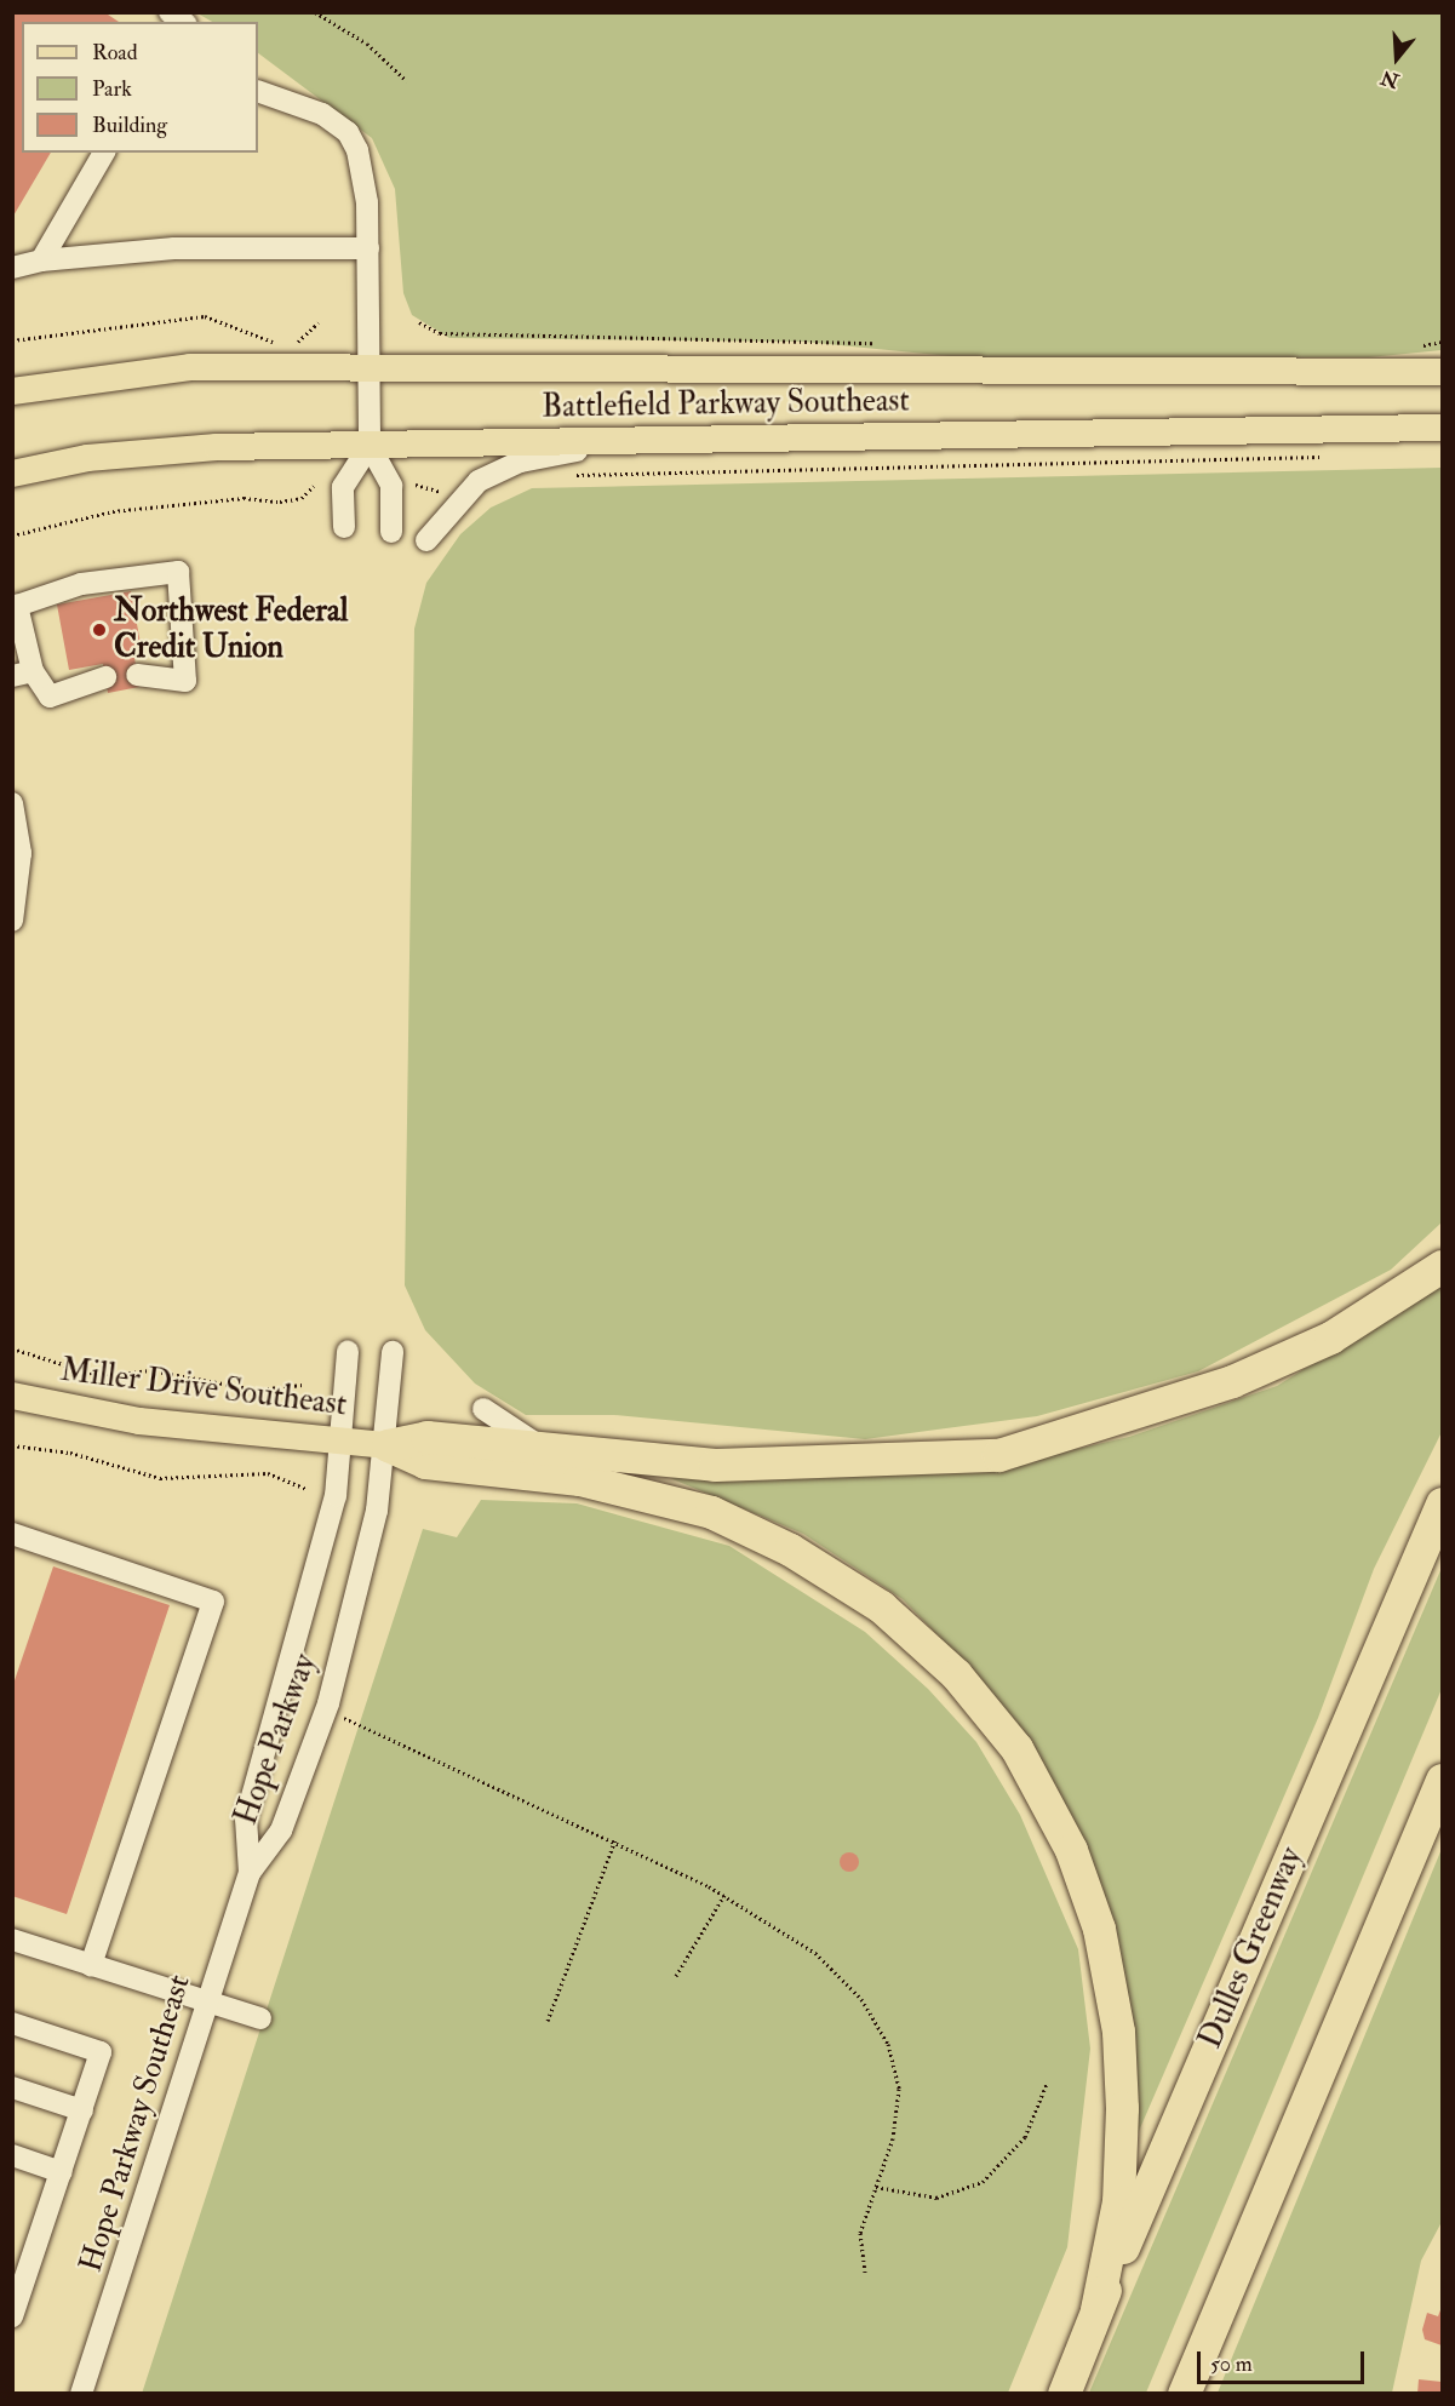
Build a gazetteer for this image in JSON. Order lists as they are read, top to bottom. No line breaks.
{"streets":{"highway":["Dulles Greenway"],"main road":["Battlefield Parkway Southeast","Miller Drive Southeast"],"street":["Hope Parkway","Hope Parkway Southeast"]},"crossings":[["Miller Drive Southeast","Hope Parkway"],["Hope Parkway","Hope Parkway Southeast"]],"places":["Northwest Federal Credit Union"],"legend":["Road","Park","Building"],"scale_bar":"50 m","north":"bottom"}
